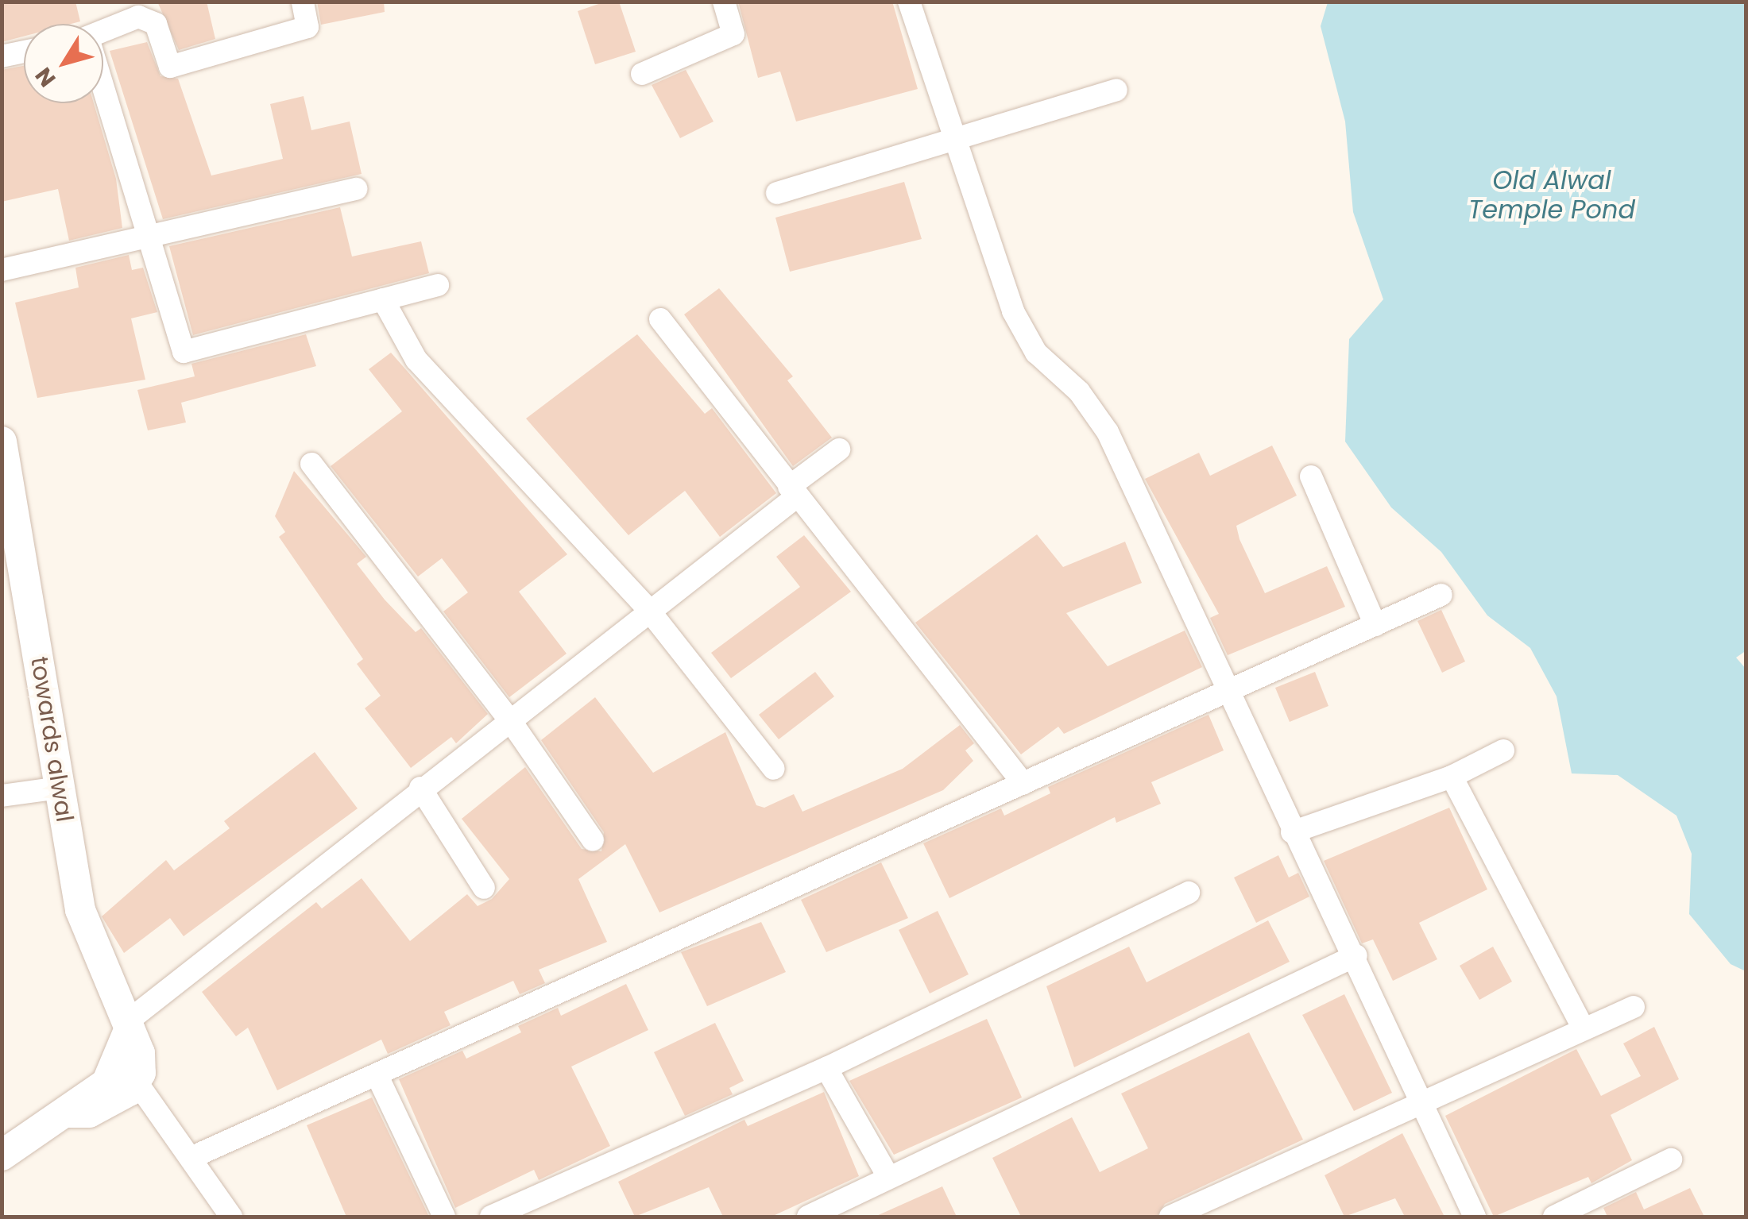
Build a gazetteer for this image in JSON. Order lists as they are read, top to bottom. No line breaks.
{"streets":{"main road":["towards alwal"]},"water":["Old Alwal Temple Pond"],"north":"bottom left"}
